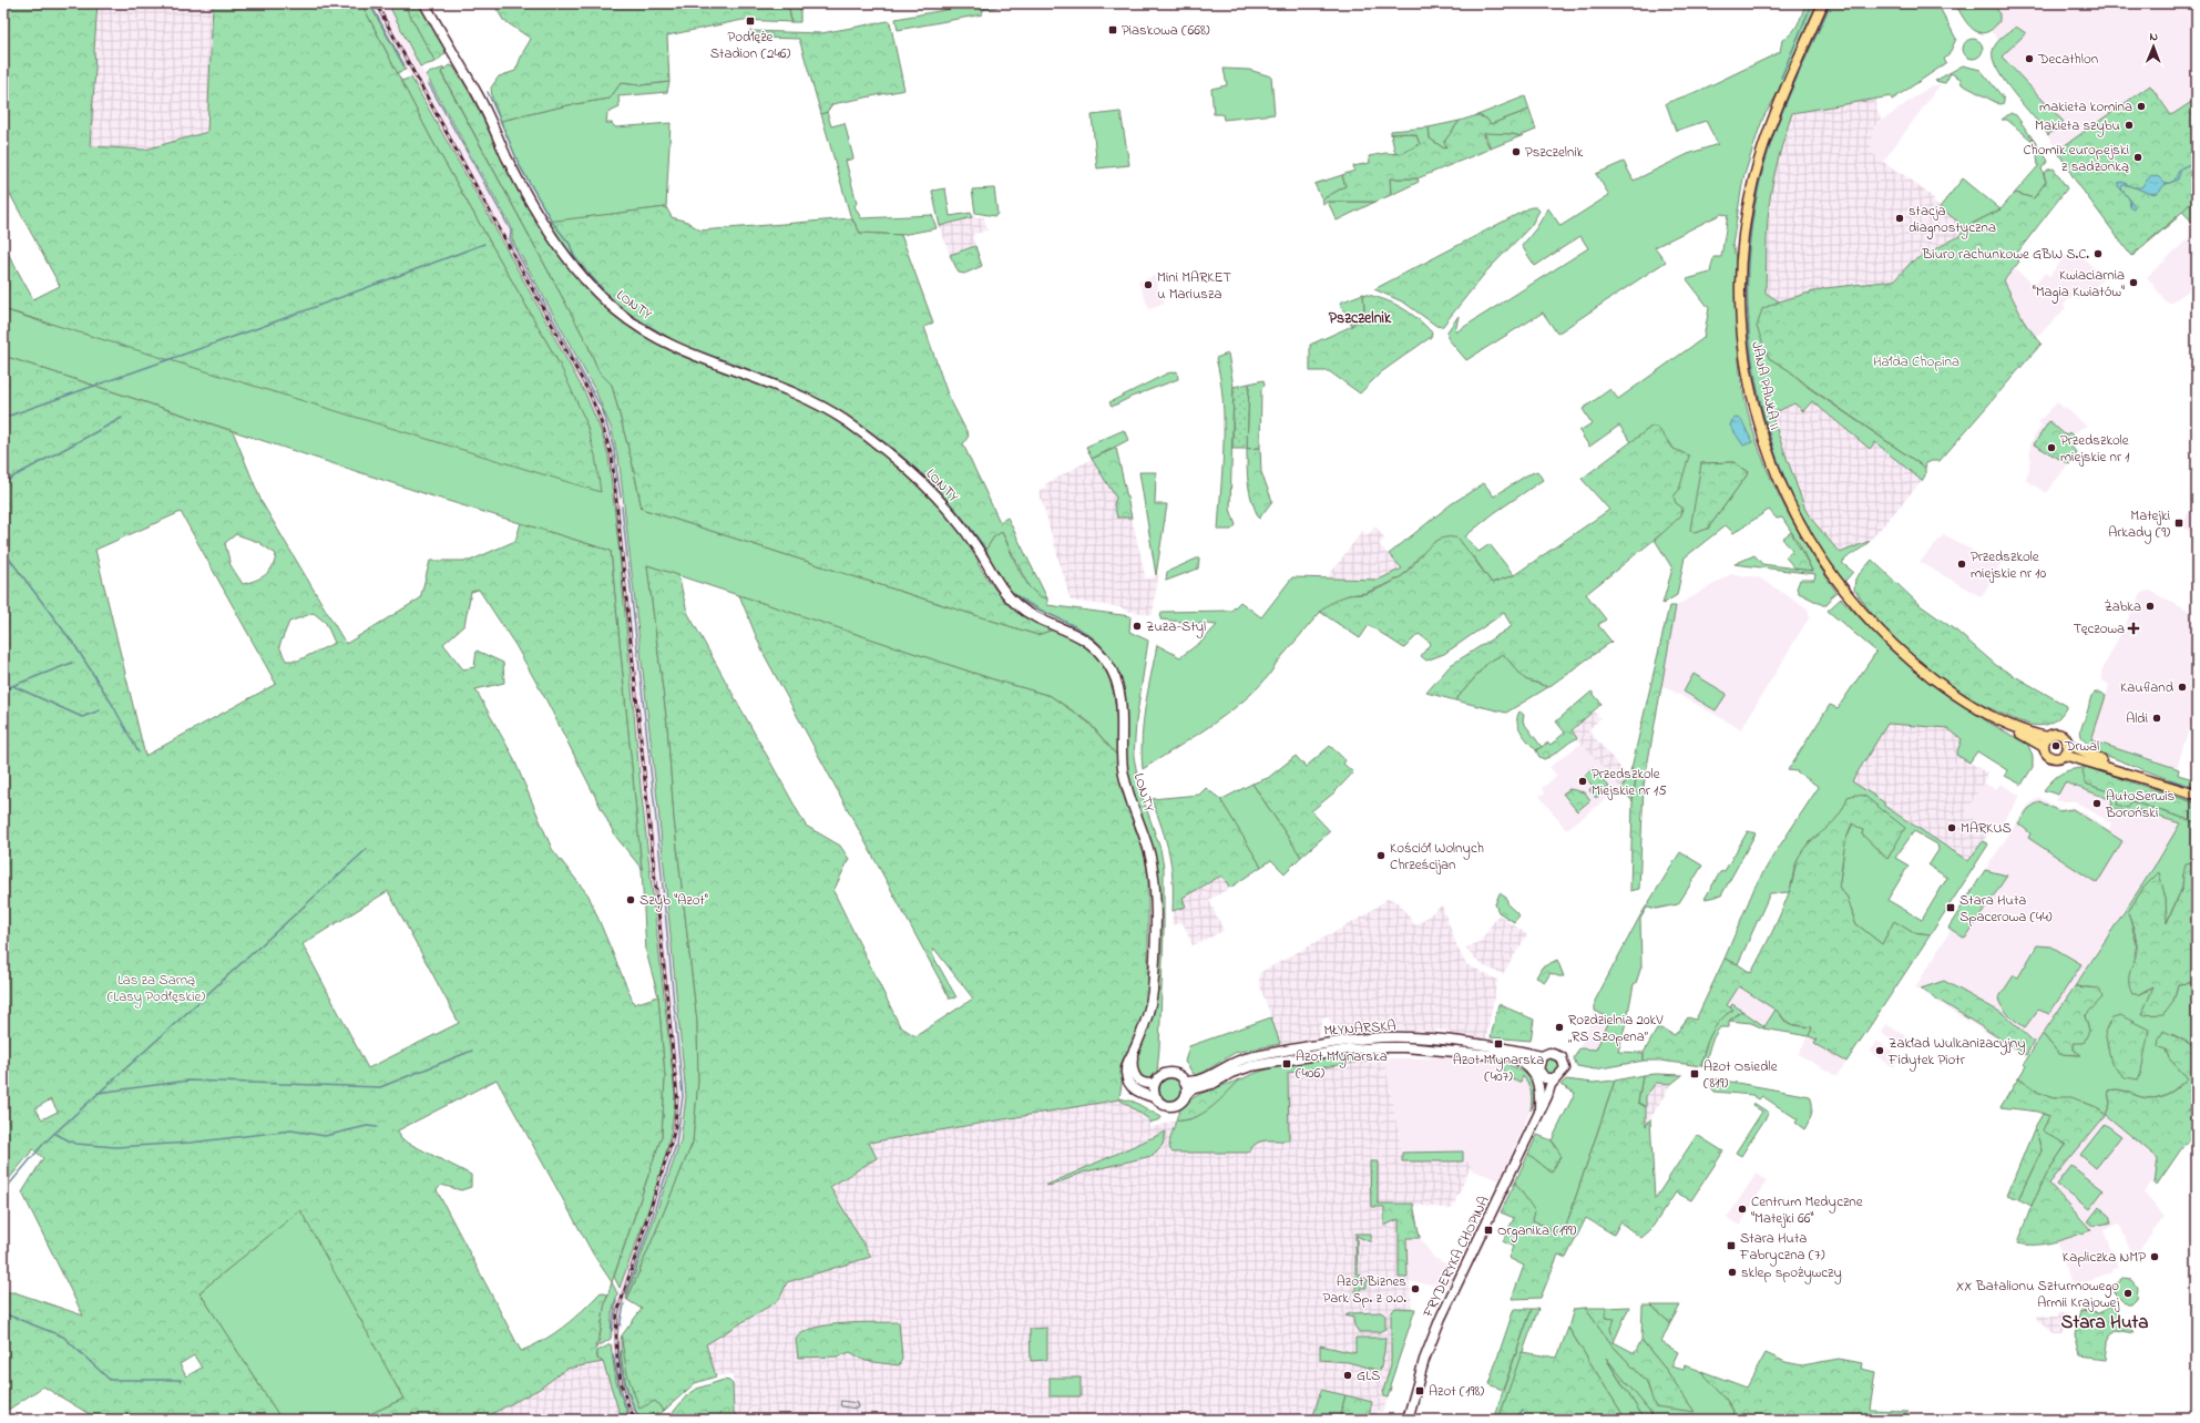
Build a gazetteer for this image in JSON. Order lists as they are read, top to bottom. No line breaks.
{"streets":{"main road":["LONTY","JANA PAWŁA II","MŁYNARSKA","FRYDERYKA CHOPINA"]},"crossings":[["LONTY","MŁYNARSKA"],["MŁYNARSKA","FRYDERYKA CHOPINA"]],"districts":["Pszczelnik","Stara Huta"],"parks":["Hałda Chopina","Las za Sarną (Lasy Podłęskie)"],"places":{"transit":["Podłęże Stadion (246)","Piaskowa (668)","Matejki Arkady (9)","Stara Huta Spacerowa (44)","Azot Młynarska (407)","Azot Młynarska (406)","Azot Osiedle (819)","Organika (199)","Stara Huta Fabryczna (7)","Azot (198)"],"other":["Decathlon","makieta komina","Makieta szybu","Pszczelnik","Chomik europejski z sadzonką","stacja diagnostyczna","Biuro rachunkowe GBW S.C.","Kwiaciarnia \"Magia Kwiatów\"","Mini MARKET u Mariusza","Przedszkole miejskie nr 1","Przedszkole miejskie nr 10","Żabka","Zuza-Styl","Kaufland","Aldi","Drwal","Przedszkole Miejskie nr 15","AutoSerwis Boroński","MARKUS","Kościół Wolnych Chrześcijan","Szyb \"Azot\"","Rozdzielnia 20kV „RS Szopena”","Zakład Wulkanizacyjny Fidytek Piotr","Centrum Medyczne \"Matejki 66\"","Kapliczka NMP","sklep spożywczy","Azot Biznes Park Sp. z o.o.","XX Batalionu Szturmowego Armii Krajowej","GLS"],"health":["Tęczowa"]},"north":"top"}
